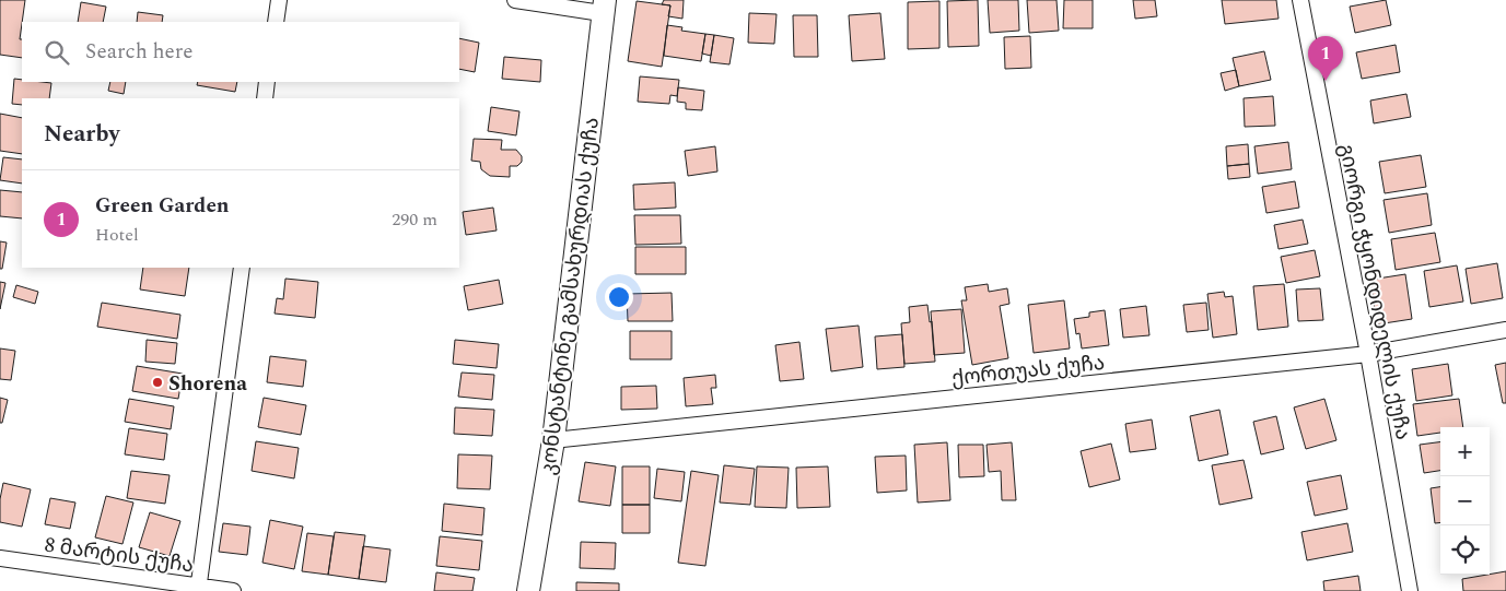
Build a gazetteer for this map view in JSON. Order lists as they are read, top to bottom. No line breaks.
{"streets":{"main road":["კონსტანტინე გამსახურდიას ქუჩა"],"street":["გიორგი ჭყონდიდელის ქუჩა","ქორთუას ქუჩა","8 მარტის ქუჩა"]},"crossings":[["გიორგი ჭყონდიდელის ქუჩა","ქორთუას ქუჩა"],["კონსტანტინე გამსახურდიას ქუჩა","ქორთუას ქუჩა"]],"places":["Shorena"],"page":{"search":"Search here","pins":"1","heading":"Nearby","list":[{"mark":"1","name":"Green Garden","note":"Hotel","value":"290 m"}],"map_buttons":["+","−"]}}
